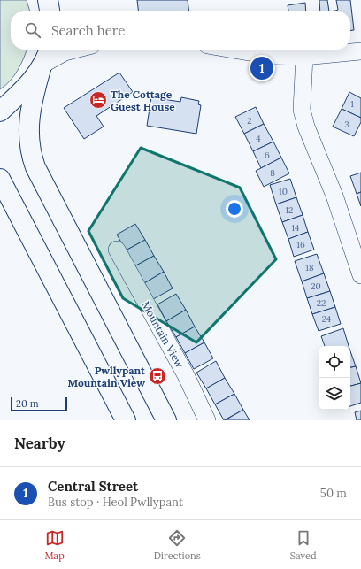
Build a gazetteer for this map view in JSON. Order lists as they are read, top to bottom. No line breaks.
{"streets":{"street":["Mountain View"]},"places":{"hotel":["The Cottage Guest House"],"bus stop":["Pwllypant Mountain View"]},"house_numbers":["1","2","3","4","6","8","10","12","14","16","18","20","22","24"],"scale_bar":"20 m","page":{"search":"Search here","pins":"1","scale":"20 m","heading":"Nearby","list":[{"mark":"1","name":"Central Street","note":"Bus stop · Heol Pwllypant","value":"50 m"}],"nav":["Map","Directions","Saved"]}}
